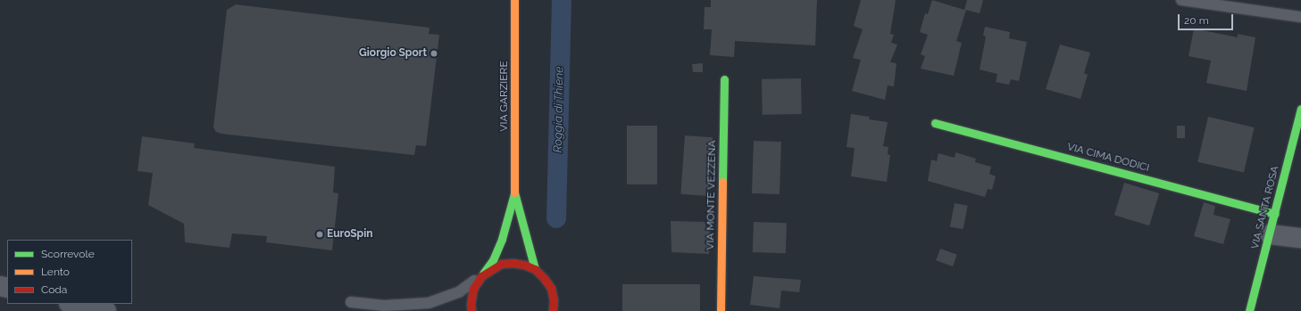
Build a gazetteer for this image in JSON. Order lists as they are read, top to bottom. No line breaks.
{"streets":{"street":["VIA GARZIERE","VIA CIMA DODICI","VIA MONTE VEZZENA","VIA SANTA ROSA"]},"crossings":[["VIA CIMA DODICI","VIA SANTA ROSA"]],"water":["Roggia di Thiene"],"places":["Giorgio Sport","EuroSpin"],"legend":["Scorrevole","Lento","Coda"],"scale_bar":"20 m"}
